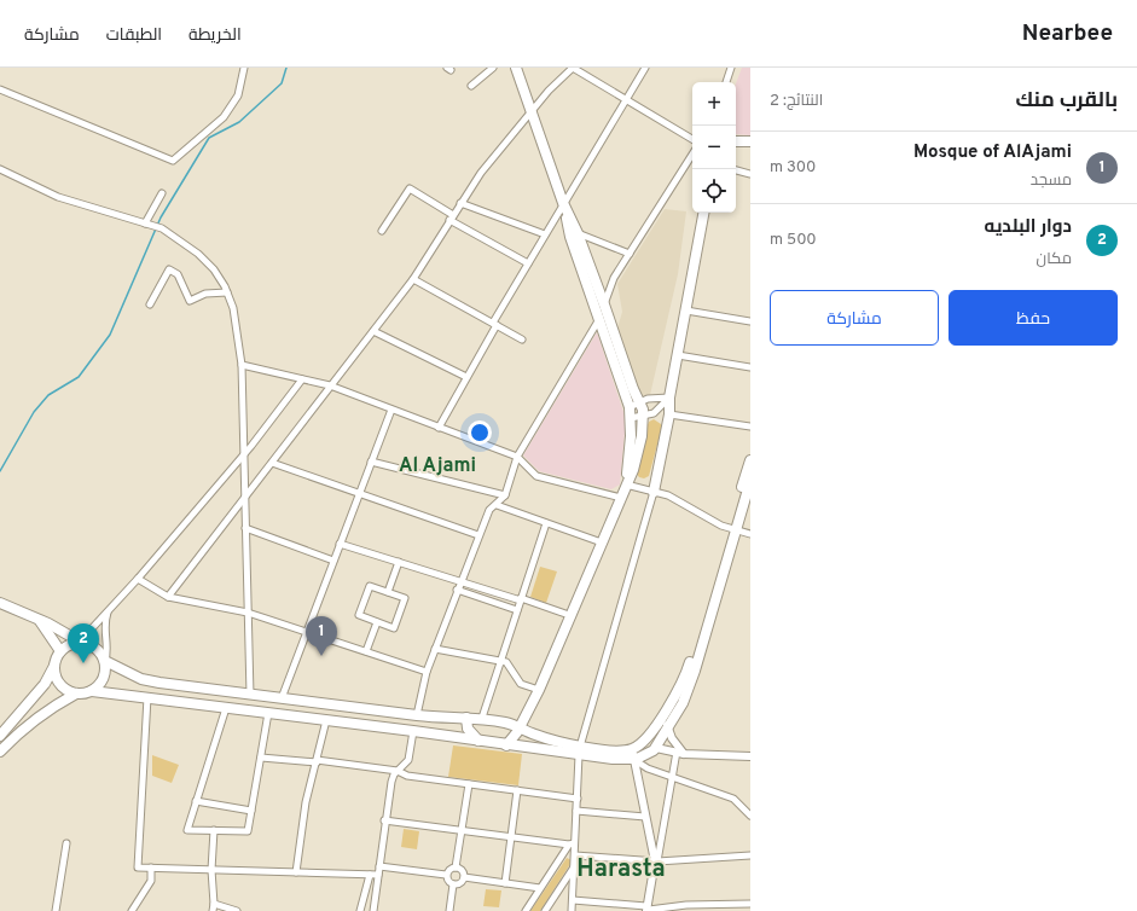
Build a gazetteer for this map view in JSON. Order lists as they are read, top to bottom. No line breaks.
{"districts":["Al Ajami","Harasta"],"page":{"header":"Nearbee","nav":["الخريطة","الطبقات","مشاركة"],"heading":["بالقرب منك","النتائج: 2"],"map_buttons":["+","−"],"list":[{"mark":"1","name":"Mosque of AlAjami","note":"مسجد","value":"300 m"},{"mark":"2","name":"دوار البلديه","note":"مكان","value":"500 m"}],"buttons":["حفظ","مشاركة"],"pins":["1","2"]}}
